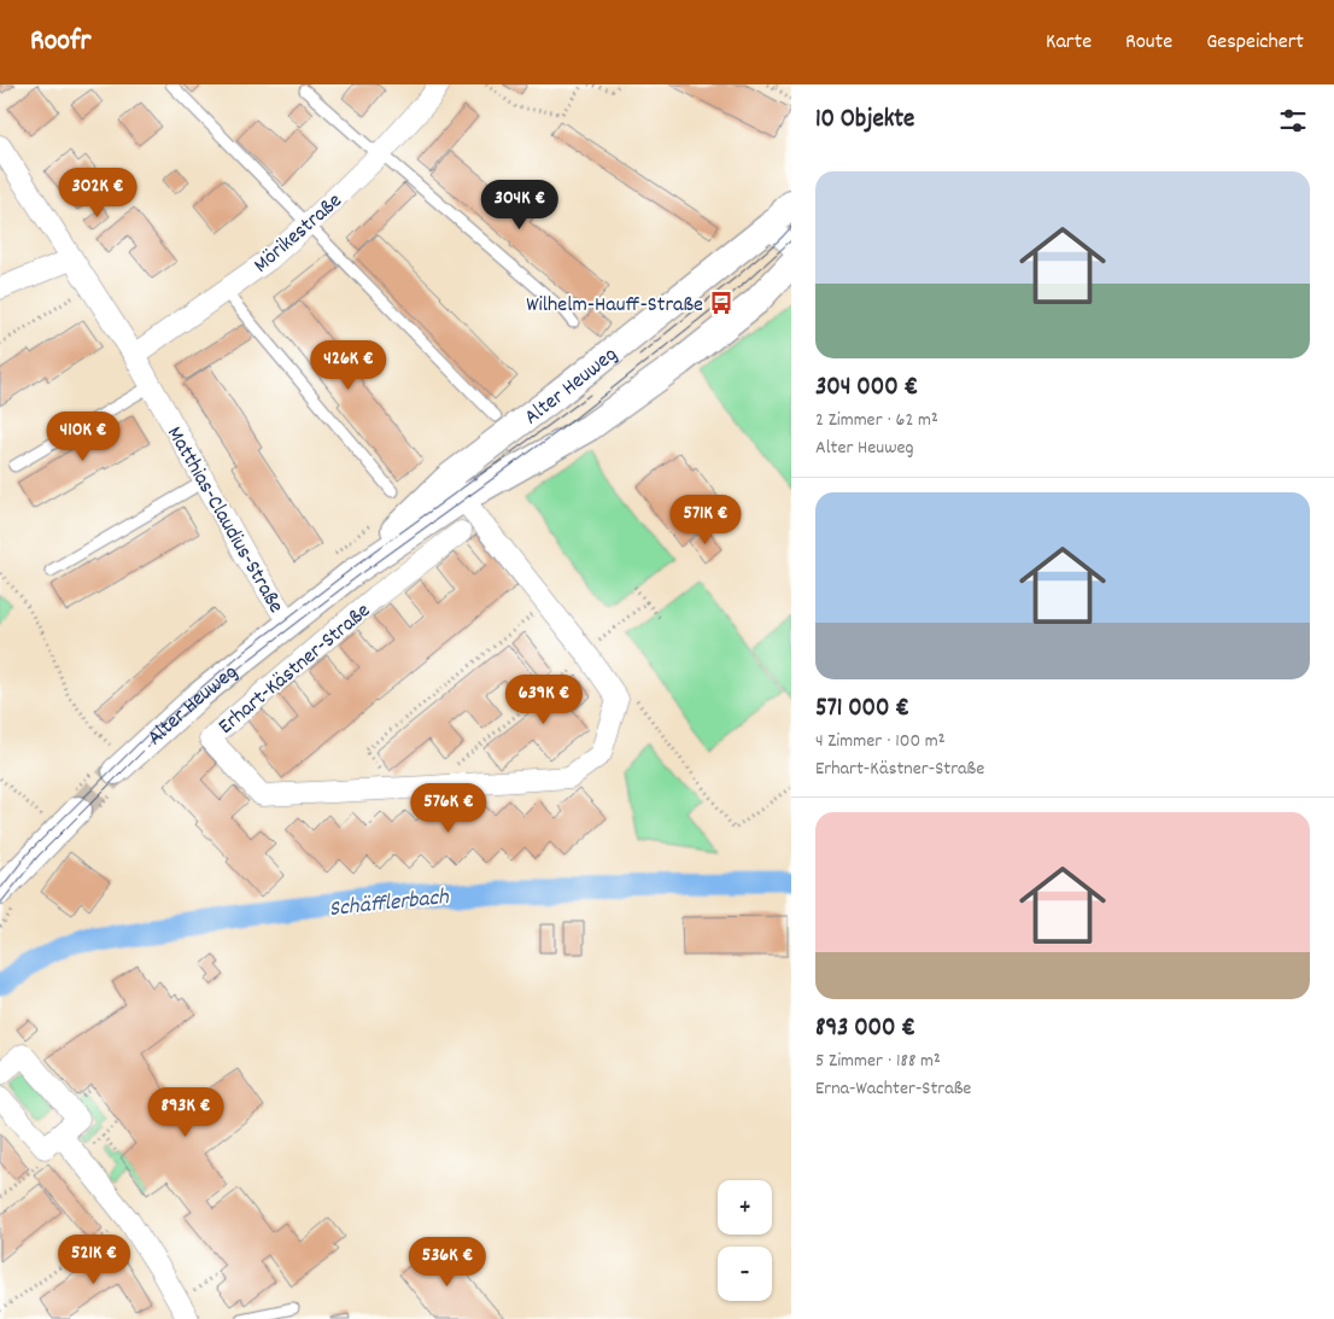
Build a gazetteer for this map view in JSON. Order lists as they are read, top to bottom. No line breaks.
{"streets":{"street":["Mörikestraße","Alter Heuweg","Matthias-Claudius-Straße","Erhart-Kästner-Straße"]},"crossings":[["Mörikestraße","Matthias-Claudius-Straße"],["Alter Heuweg","Matthias-Claudius-Straße"],["Alter Heuweg","Erhart-Kästner-Straße"]],"water":["Schäfflerbach"],"places":{"bus stop":["Wilhelm-Hauff-Straße"]},"page":{"header":"Roofr","nav":["Karte","Route","Gespeichert"],"heading":"10 Objekte","list":[{"name":"304 000 €","note":"2 Zimmer · 62 m² · Alter Heuweg"},{"name":"571 000 €","note":"4 Zimmer · 100 m² · Erhart-Kästner-Straße"},{"name":"893 000 €","note":"5 Zimmer · 188 m² · Erna-Wachter-Straße"}],"price":["302K €","304K €","426K €","410K €","571K €","639K €","576K €","893K €","521K €","536K €"],"map_buttons":["+","−"]}}
